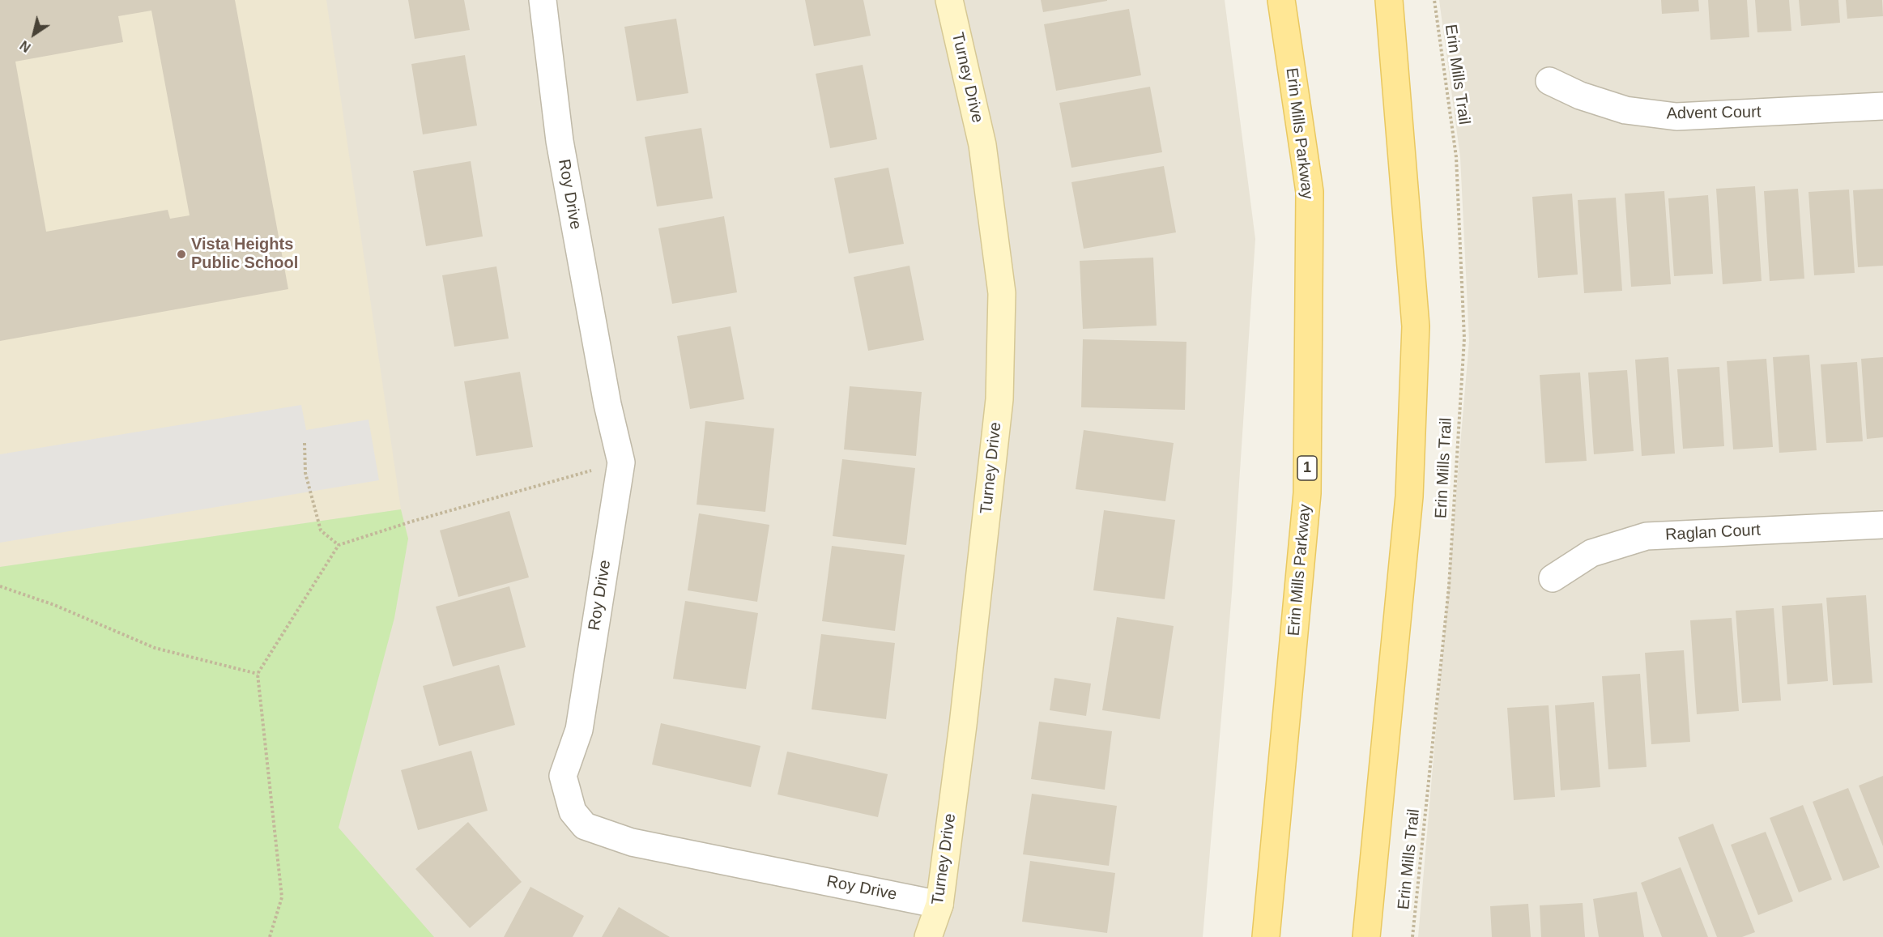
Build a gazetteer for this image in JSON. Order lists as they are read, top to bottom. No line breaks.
{"streets":{"main road":["Erin Mills Parkway","1"],"street":["Turney Drive","Advent Court","Roy Drive","Raglan Court"],"path":["Erin Mills Trail"]},"crossings":[["Turney Drive","Roy Drive"]],"places":["Vista Heights Public School"],"north":"bottom left"}
